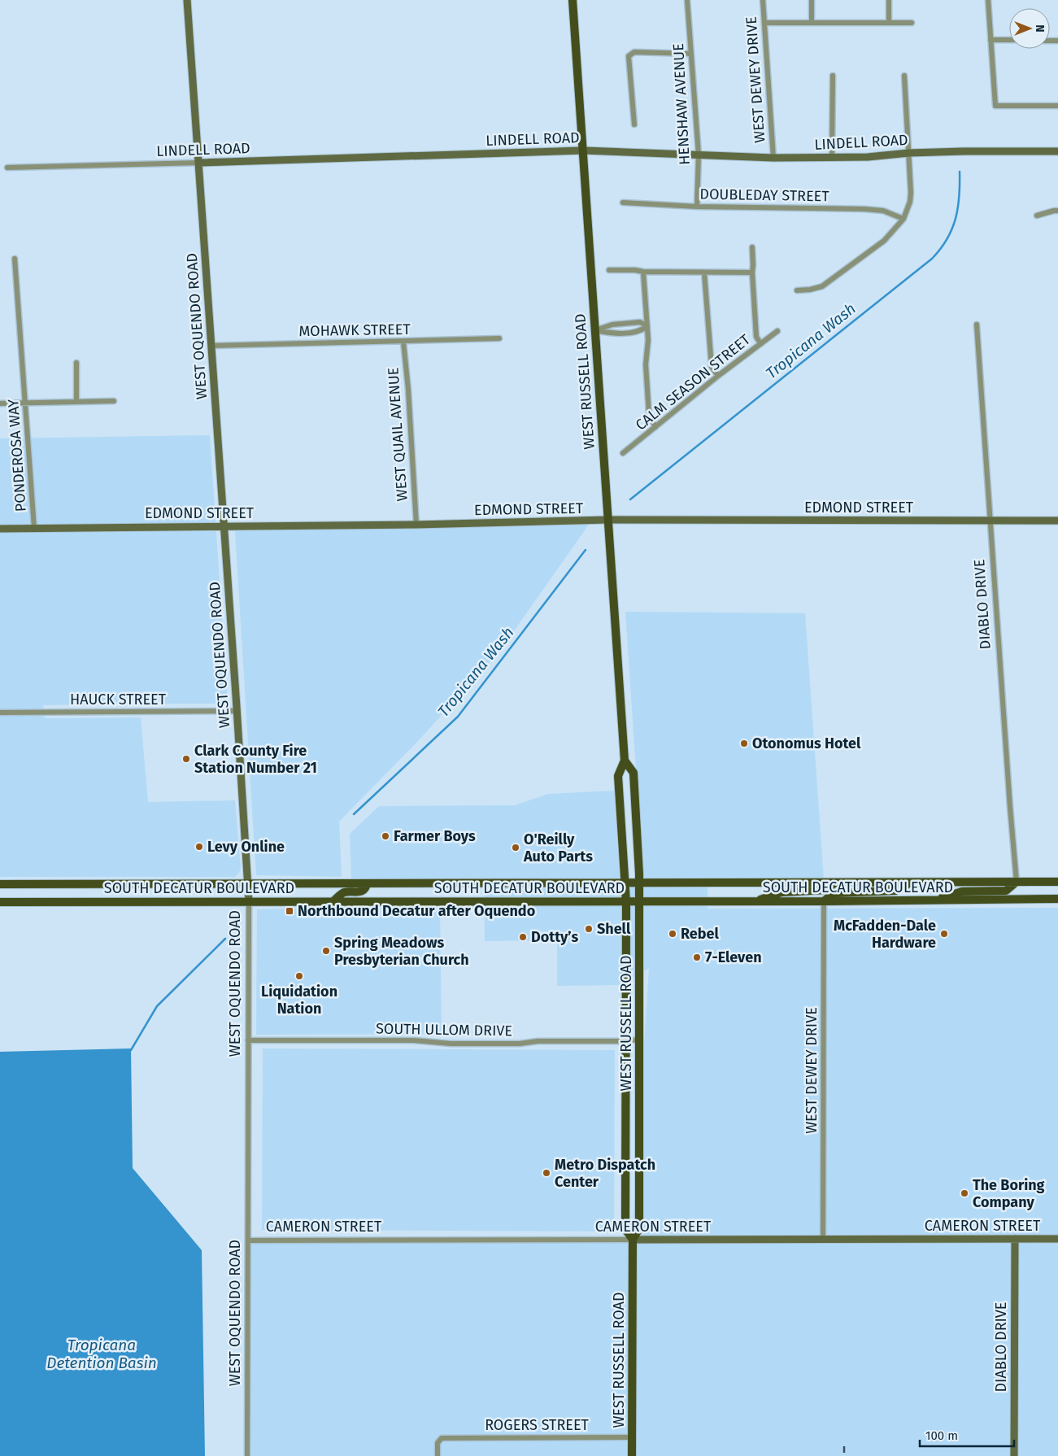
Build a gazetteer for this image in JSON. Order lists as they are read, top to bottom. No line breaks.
{"streets":{"main road":["WEST RUSSELL ROAD","SOUTH DECATUR BOULEVARD"],"street":["WEST DEWEY DRIVE","HENSHAW AVENUE","LINDELL ROAD","DOUBLEDAY STREET","WEST OQUENDO ROAD","MOHAWK STREET","CALM SEASON STREET","WEST QUAIL AVENUE","PONDEROSA WAY","EDMOND STREET","DIABLO DRIVE","HAUCK STREET","SOUTH ULLOM DRIVE","CAMERON STREET","ROGERS STREET"]},"crossings":[["WEST DEWEY DRIVE","LINDELL ROAD"],["WEST DEWEY DRIVE","SOUTH DECATUR BOULEVARD"],["WEST DEWEY DRIVE","CAMERON STREET"],["HENSHAW AVENUE","LINDELL ROAD"],["HENSHAW AVENUE","DOUBLEDAY STREET"],["LINDELL ROAD","WEST OQUENDO ROAD"],["LINDELL ROAD","WEST RUSSELL ROAD"],["WEST OQUENDO ROAD","MOHAWK STREET"],["WEST OQUENDO ROAD","EDMOND STREET"],["WEST OQUENDO ROAD","HAUCK STREET"],["WEST OQUENDO ROAD","SOUTH DECATUR BOULEVARD"],["WEST OQUENDO ROAD","SOUTH ULLOM DRIVE"],["WEST OQUENDO ROAD","CAMERON STREET"],["MOHAWK STREET","WEST QUAIL AVENUE"],["WEST RUSSELL ROAD","EDMOND STREET"],["WEST RUSSELL ROAD","SOUTH DECATUR BOULEVARD"],["WEST RUSSELL ROAD","SOUTH ULLOM DRIVE"],["WEST RUSSELL ROAD","CAMERON STREET"],["WEST RUSSELL ROAD","ROGERS STREET"],["WEST QUAIL AVENUE","EDMOND STREET"],["PONDEROSA WAY","EDMOND STREET"],["EDMOND STREET","DIABLO DRIVE"],["DIABLO DRIVE","SOUTH DECATUR BOULEVARD"],["DIABLO DRIVE","CAMERON STREET"]],"water":["Tropicana Wash","Tropicana Detention Basin"],"places":{"other":["Otonomus Hotel","Clark County Fire Station Number 21","Farmer Boys","Levy Online","O'Reilly Auto Parts","Shell","Rebel","McFadden-Dale Hardware","Dotty’s","Spring Meadows Presbyterian Church","7-Eleven","Liquidation Nation","Metro Dispatch Center","The Boring Company"],"transit":["Northbound Decatur after Oquendo"]},"scale_bar":"100 m","north":"right"}
